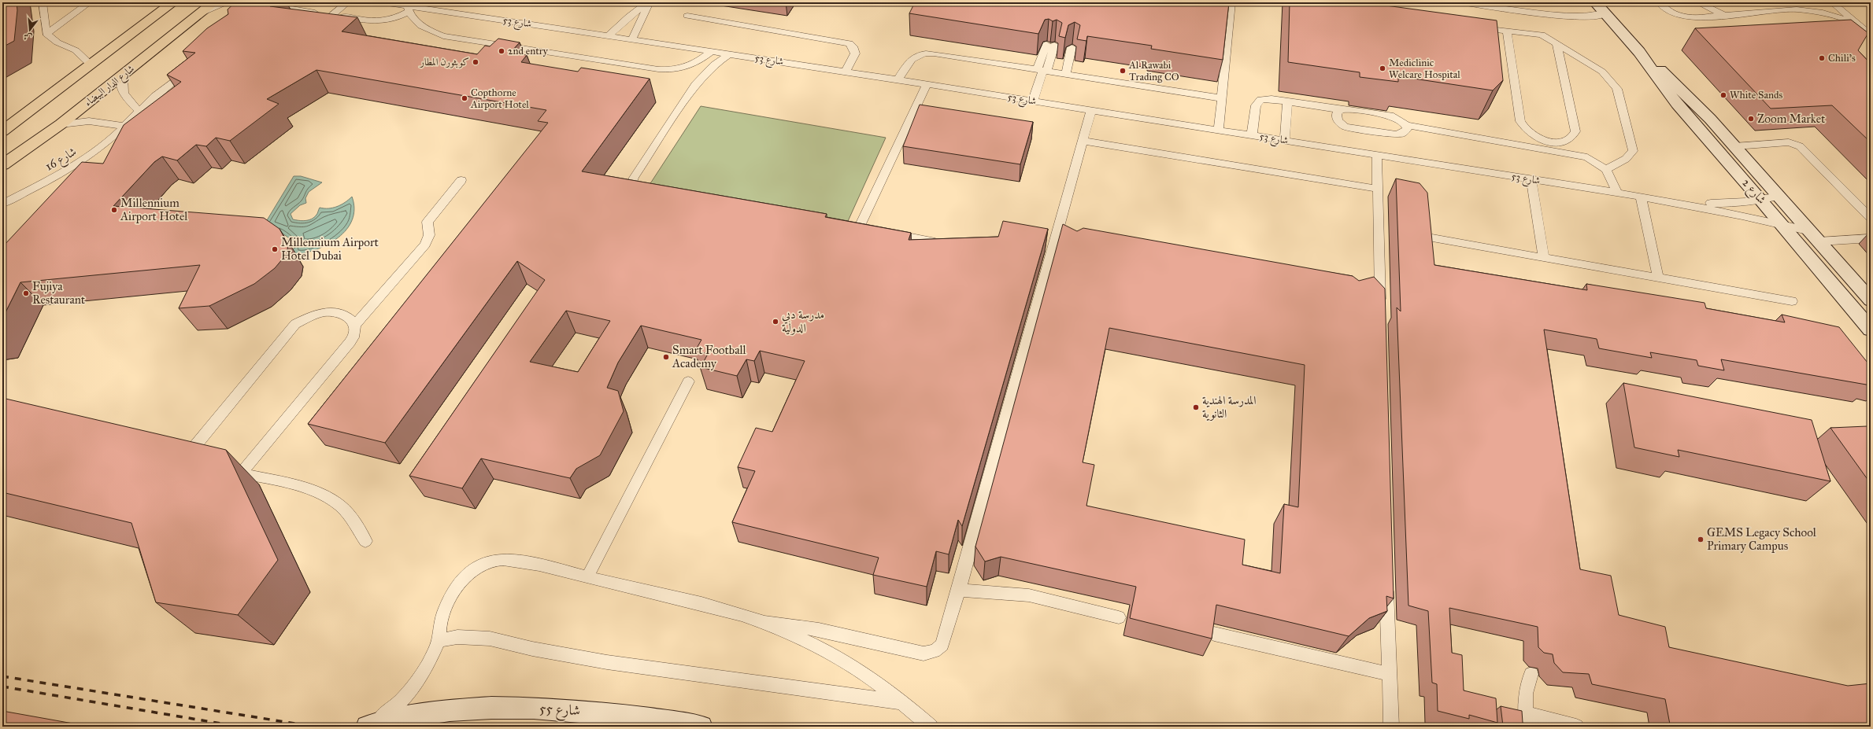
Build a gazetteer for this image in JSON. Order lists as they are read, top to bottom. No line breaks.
{"streets":{"main road":["شارع الدار البيضاء"],"street":["شارع 2","شارع 55"],"lane":["شارع 53","شارع 16"]},"crossings":[["شارع 53","شارع 2"]],"places":["2nd entry","Chili's","كوبثورن المطار","Mediclinic Welcare Hospital","Al Rawabi Trading CO","White Sands","Copthorne Airport Hotel","Zoom Market","Millennium Airport Hotel","Millennium Airport Hotel Dubai","Fujiya Restaurant","مدرسة دبي الدولية","Smart Football Academy","المدرسة الهندية الثانوية","GEMS Legacy School Primary Campus"],"north":"bottom"}
